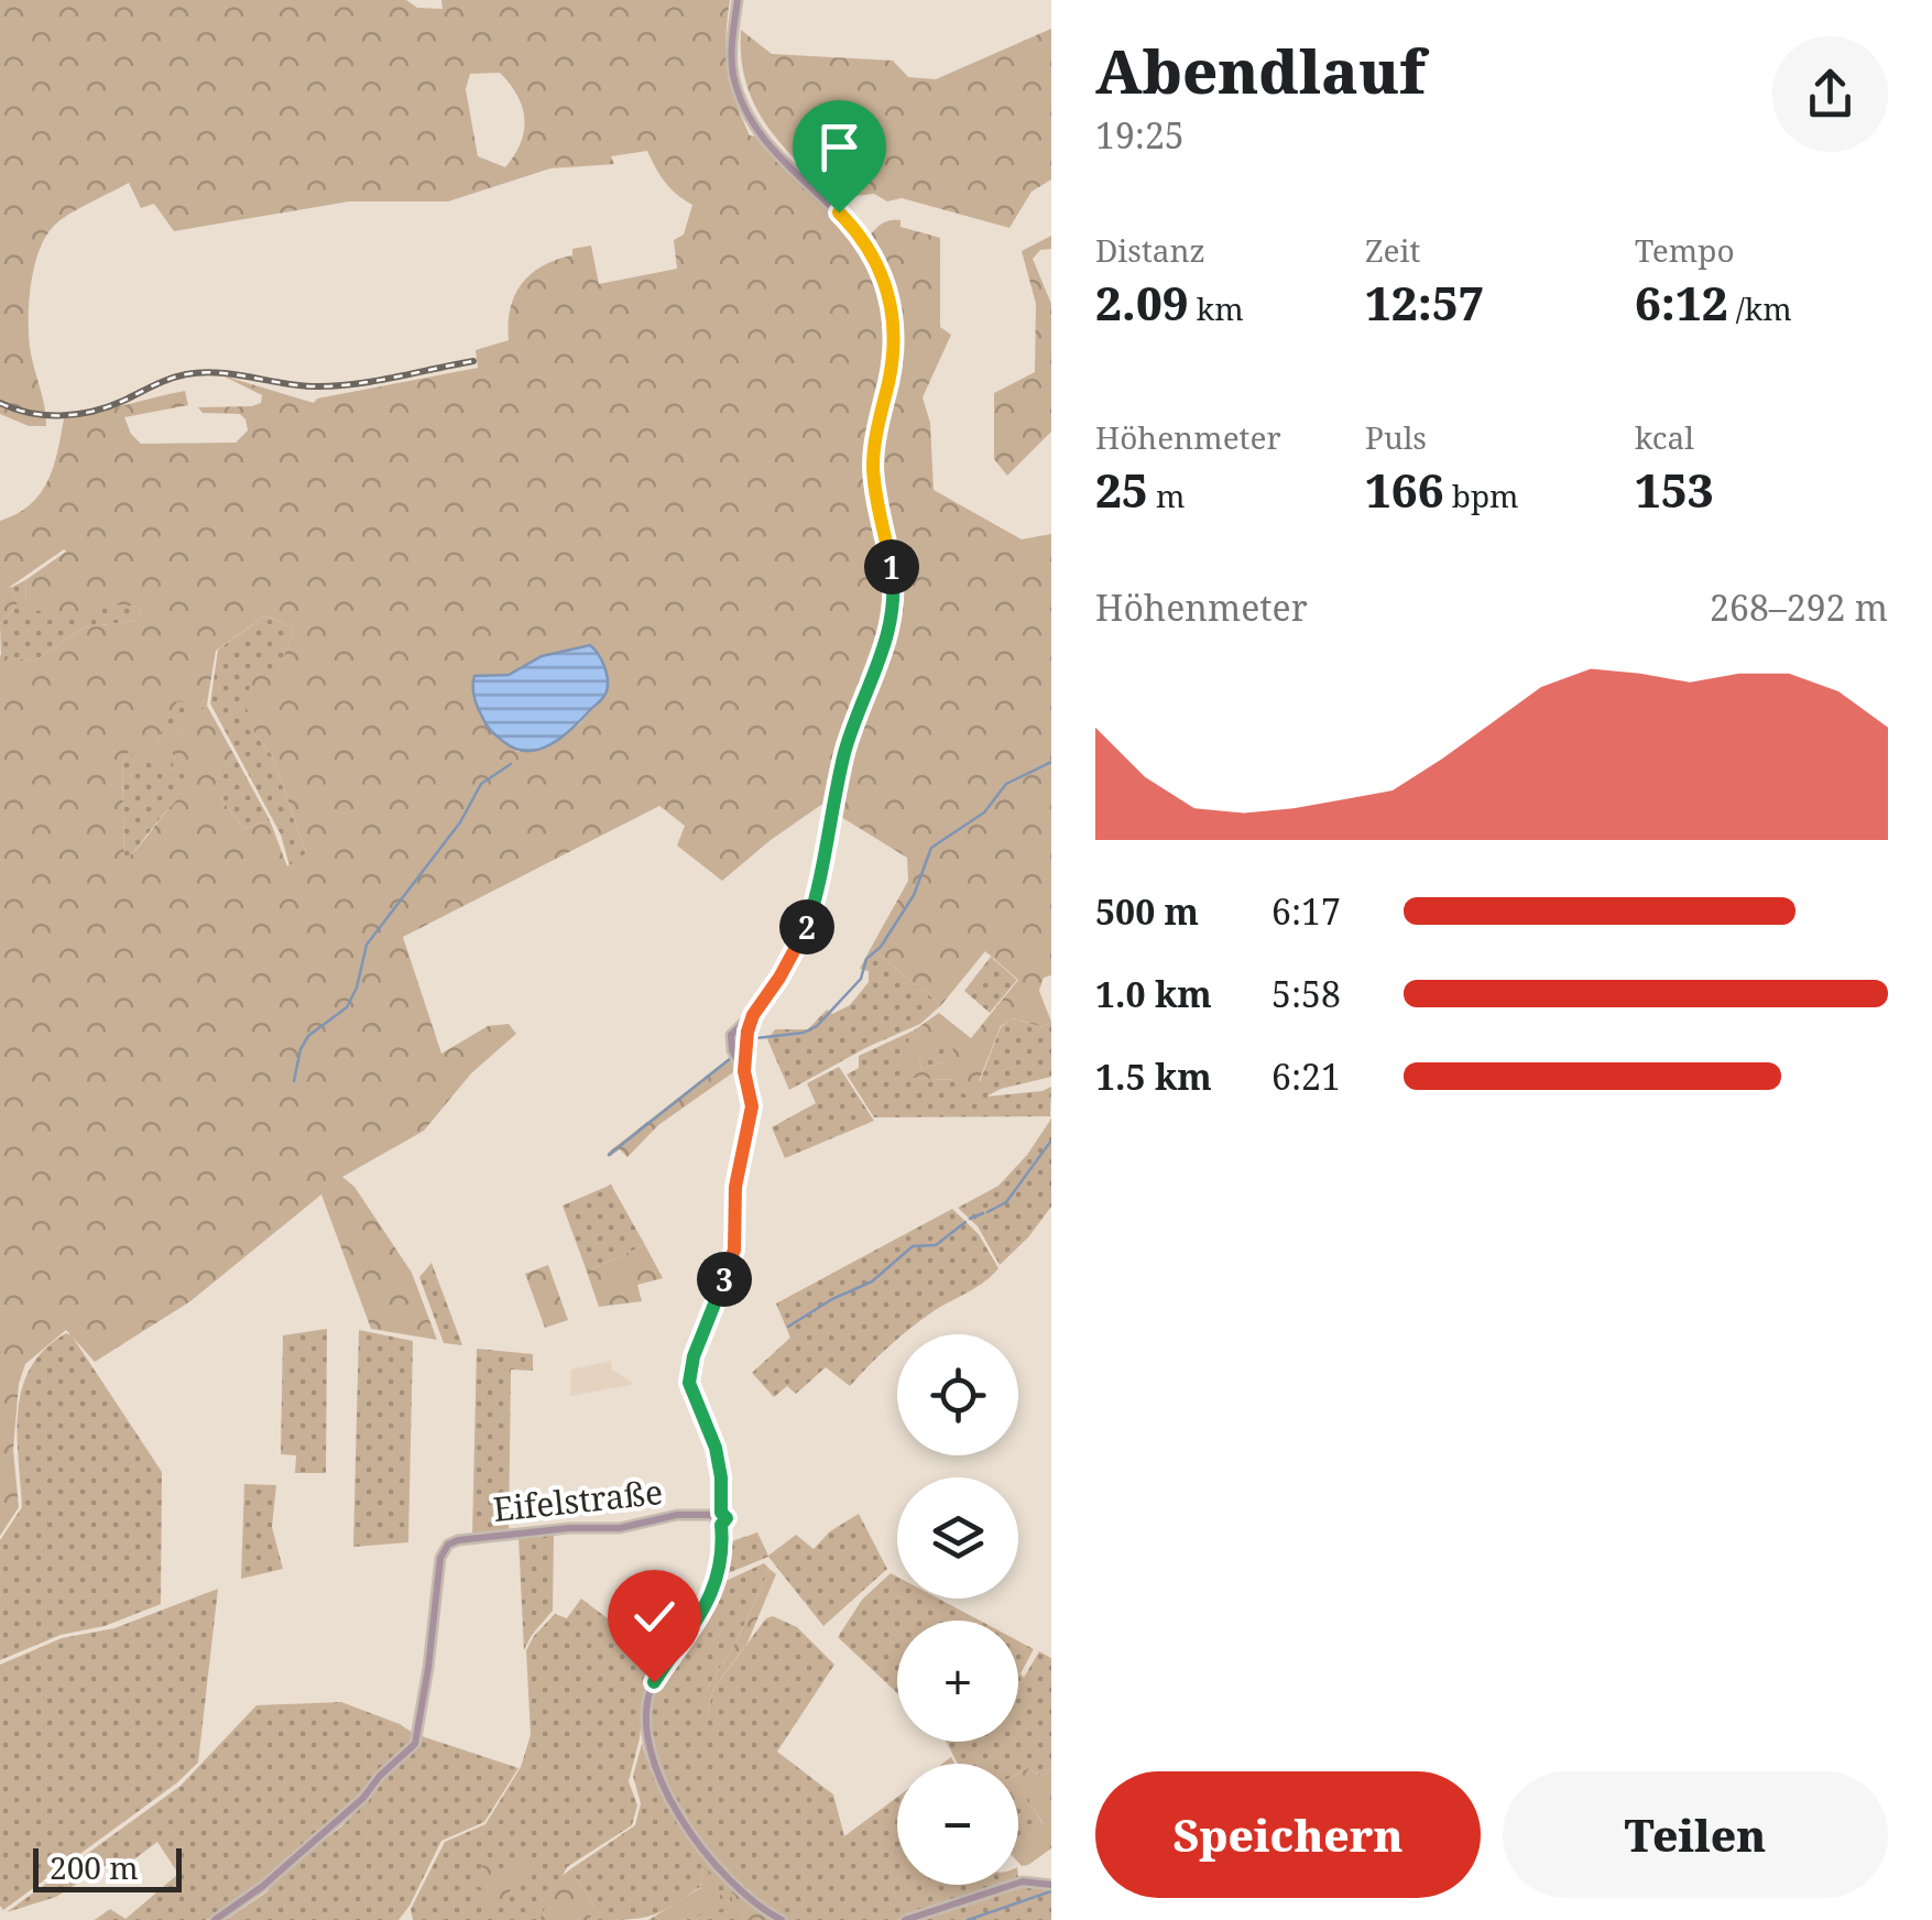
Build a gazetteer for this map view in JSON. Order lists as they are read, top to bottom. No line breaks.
{"streets":{"street":["Eifelstraße"]},"scale_bar":"200 m","page":{"heading":["Abendlauf","19:25"],"stats":[["Distanz","2.09 km"],["Zeit","12:57"],["Tempo","6:12 /km"],["Höhenmeter","25 m"],["Puls","166 bpm"],["kcal","153"]],"pins":["1","2","3"],"chart":["Höhenmeter","268–292 m"],"list":[{"name":"500 m","note":"6:17"},{"name":"1.0 km","note":"5:58"},{"name":"1.5 km","note":"6:21"}],"map_buttons":["+","−"],"buttons":["Speichern","Teilen"],"scale":"200 m"}}
